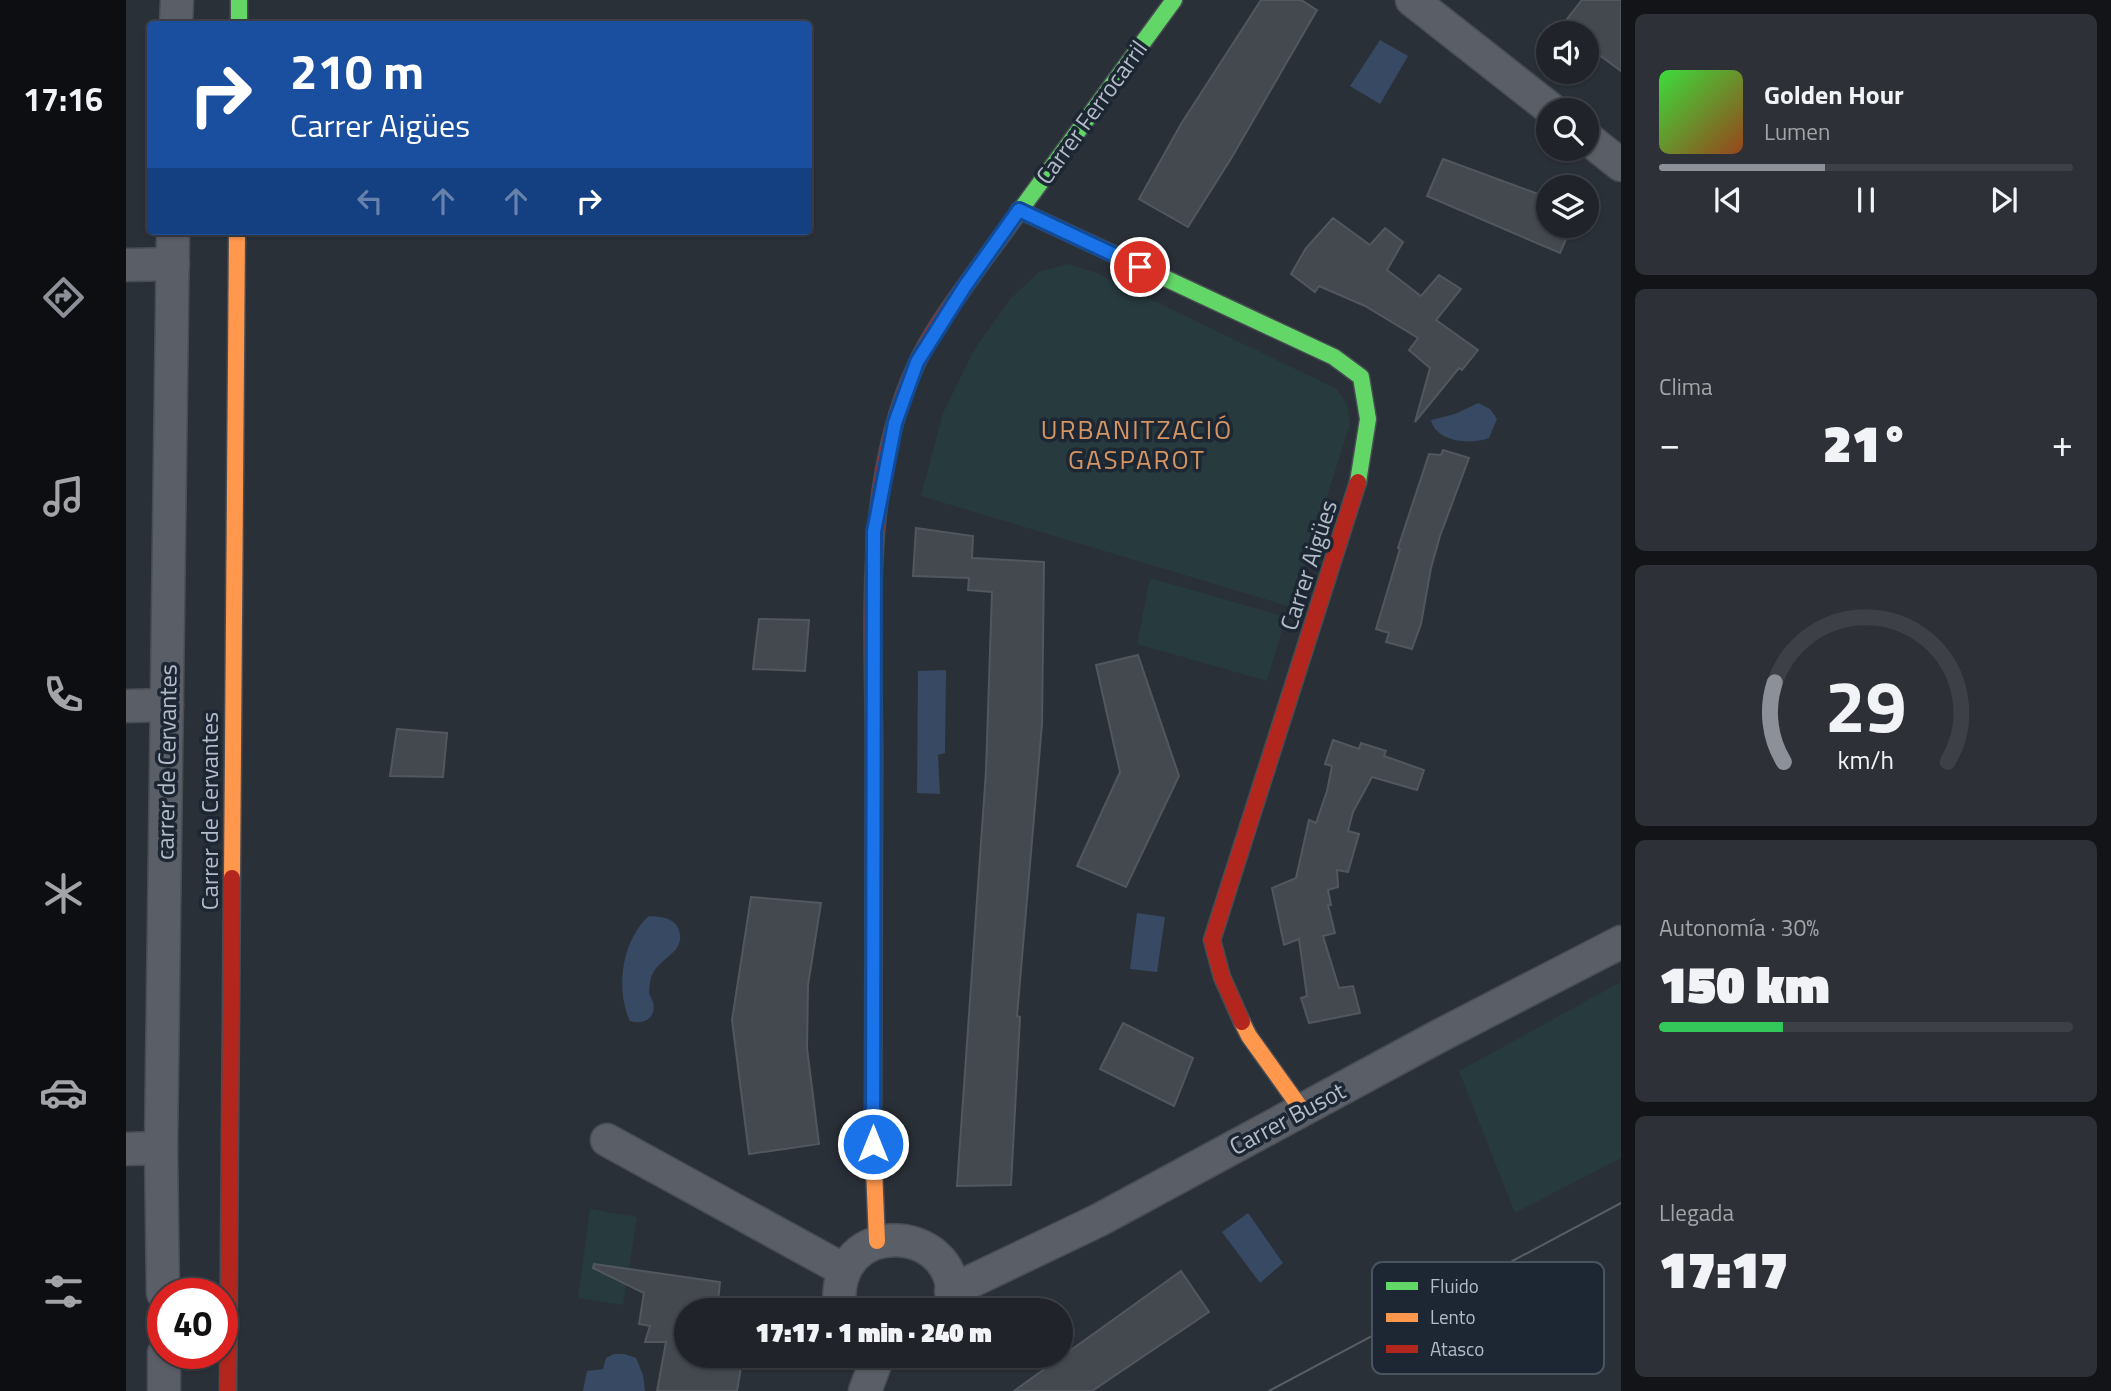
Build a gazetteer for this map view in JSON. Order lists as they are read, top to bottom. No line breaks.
{"streets":{"street":["Carrer Ferrocarril","Carrer Aigües","carrer de Cervantes","Carrer de Cervantes","Carrer Busot"]},"crossings":[["Carrer Ferrocarril","Carrer Aigües"],["Carrer Aigües","Carrer Busot"]],"districts":["URBANITZACIÓ GASPAROT"],"legend":["Fluido","Lento","Atasco"],"page":{"tabs":"17:16","turn":["210 m","Carrer Aigües"],"song":["Golden Hour","Lumen"],"tile":["Clima",["Autonomía · 30%","150 km"],["Llegada","17:17"]],"heat":["−","21°","+"],"limit":"40","trip":"17:17 · 1 min · 240 m","gauge":["29","km/h"]}}
